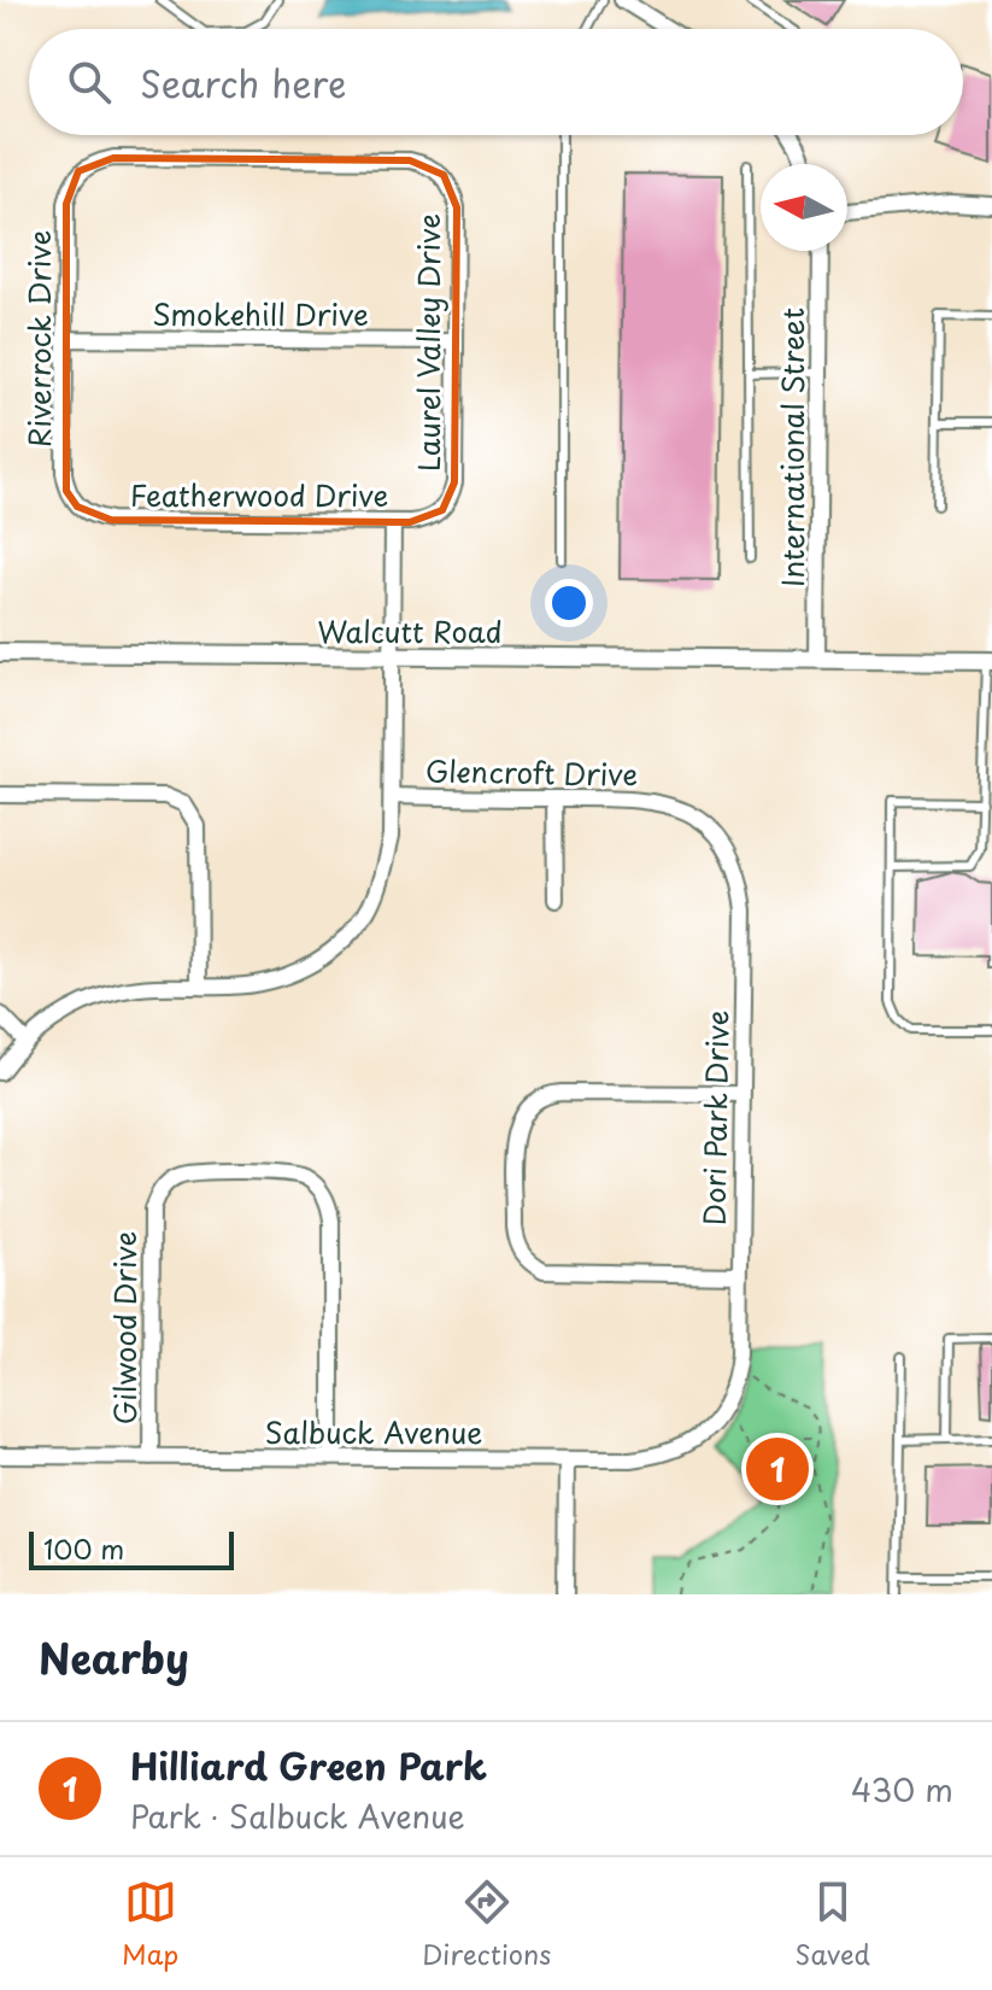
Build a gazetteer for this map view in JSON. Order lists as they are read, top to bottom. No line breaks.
{"streets":{"street":["Smokehill Drive","Riverrock Drive","Laurel Valley Drive","International Street","Featherwood Drive","Walcutt Road","Glencroft Drive","Dori Park Drive","Gilwood Drive","Salbuck Avenue"]},"crossings":[["Smokehill Drive","Riverrock Drive"],["Smokehill Drive","Laurel Valley Drive"],["Riverrock Drive","Laurel Valley Drive"],["Riverrock Drive","Featherwood Drive"],["Laurel Valley Drive","Featherwood Drive"],["International Street","Walcutt Road"],["Glencroft Drive","Dori Park Drive"],["Dori Park Drive","Salbuck Avenue"],["Gilwood Drive","Salbuck Avenue"]],"scale_bar":"100 m","north":"left","page":{"search":"Search here","pins":"1","scale":"100 m","heading":"Nearby","list":[{"mark":"1","name":"Hilliard Green Park","note":"Park · Salbuck Avenue","value":"430 m"}],"nav":["Map","Directions","Saved"]}}
